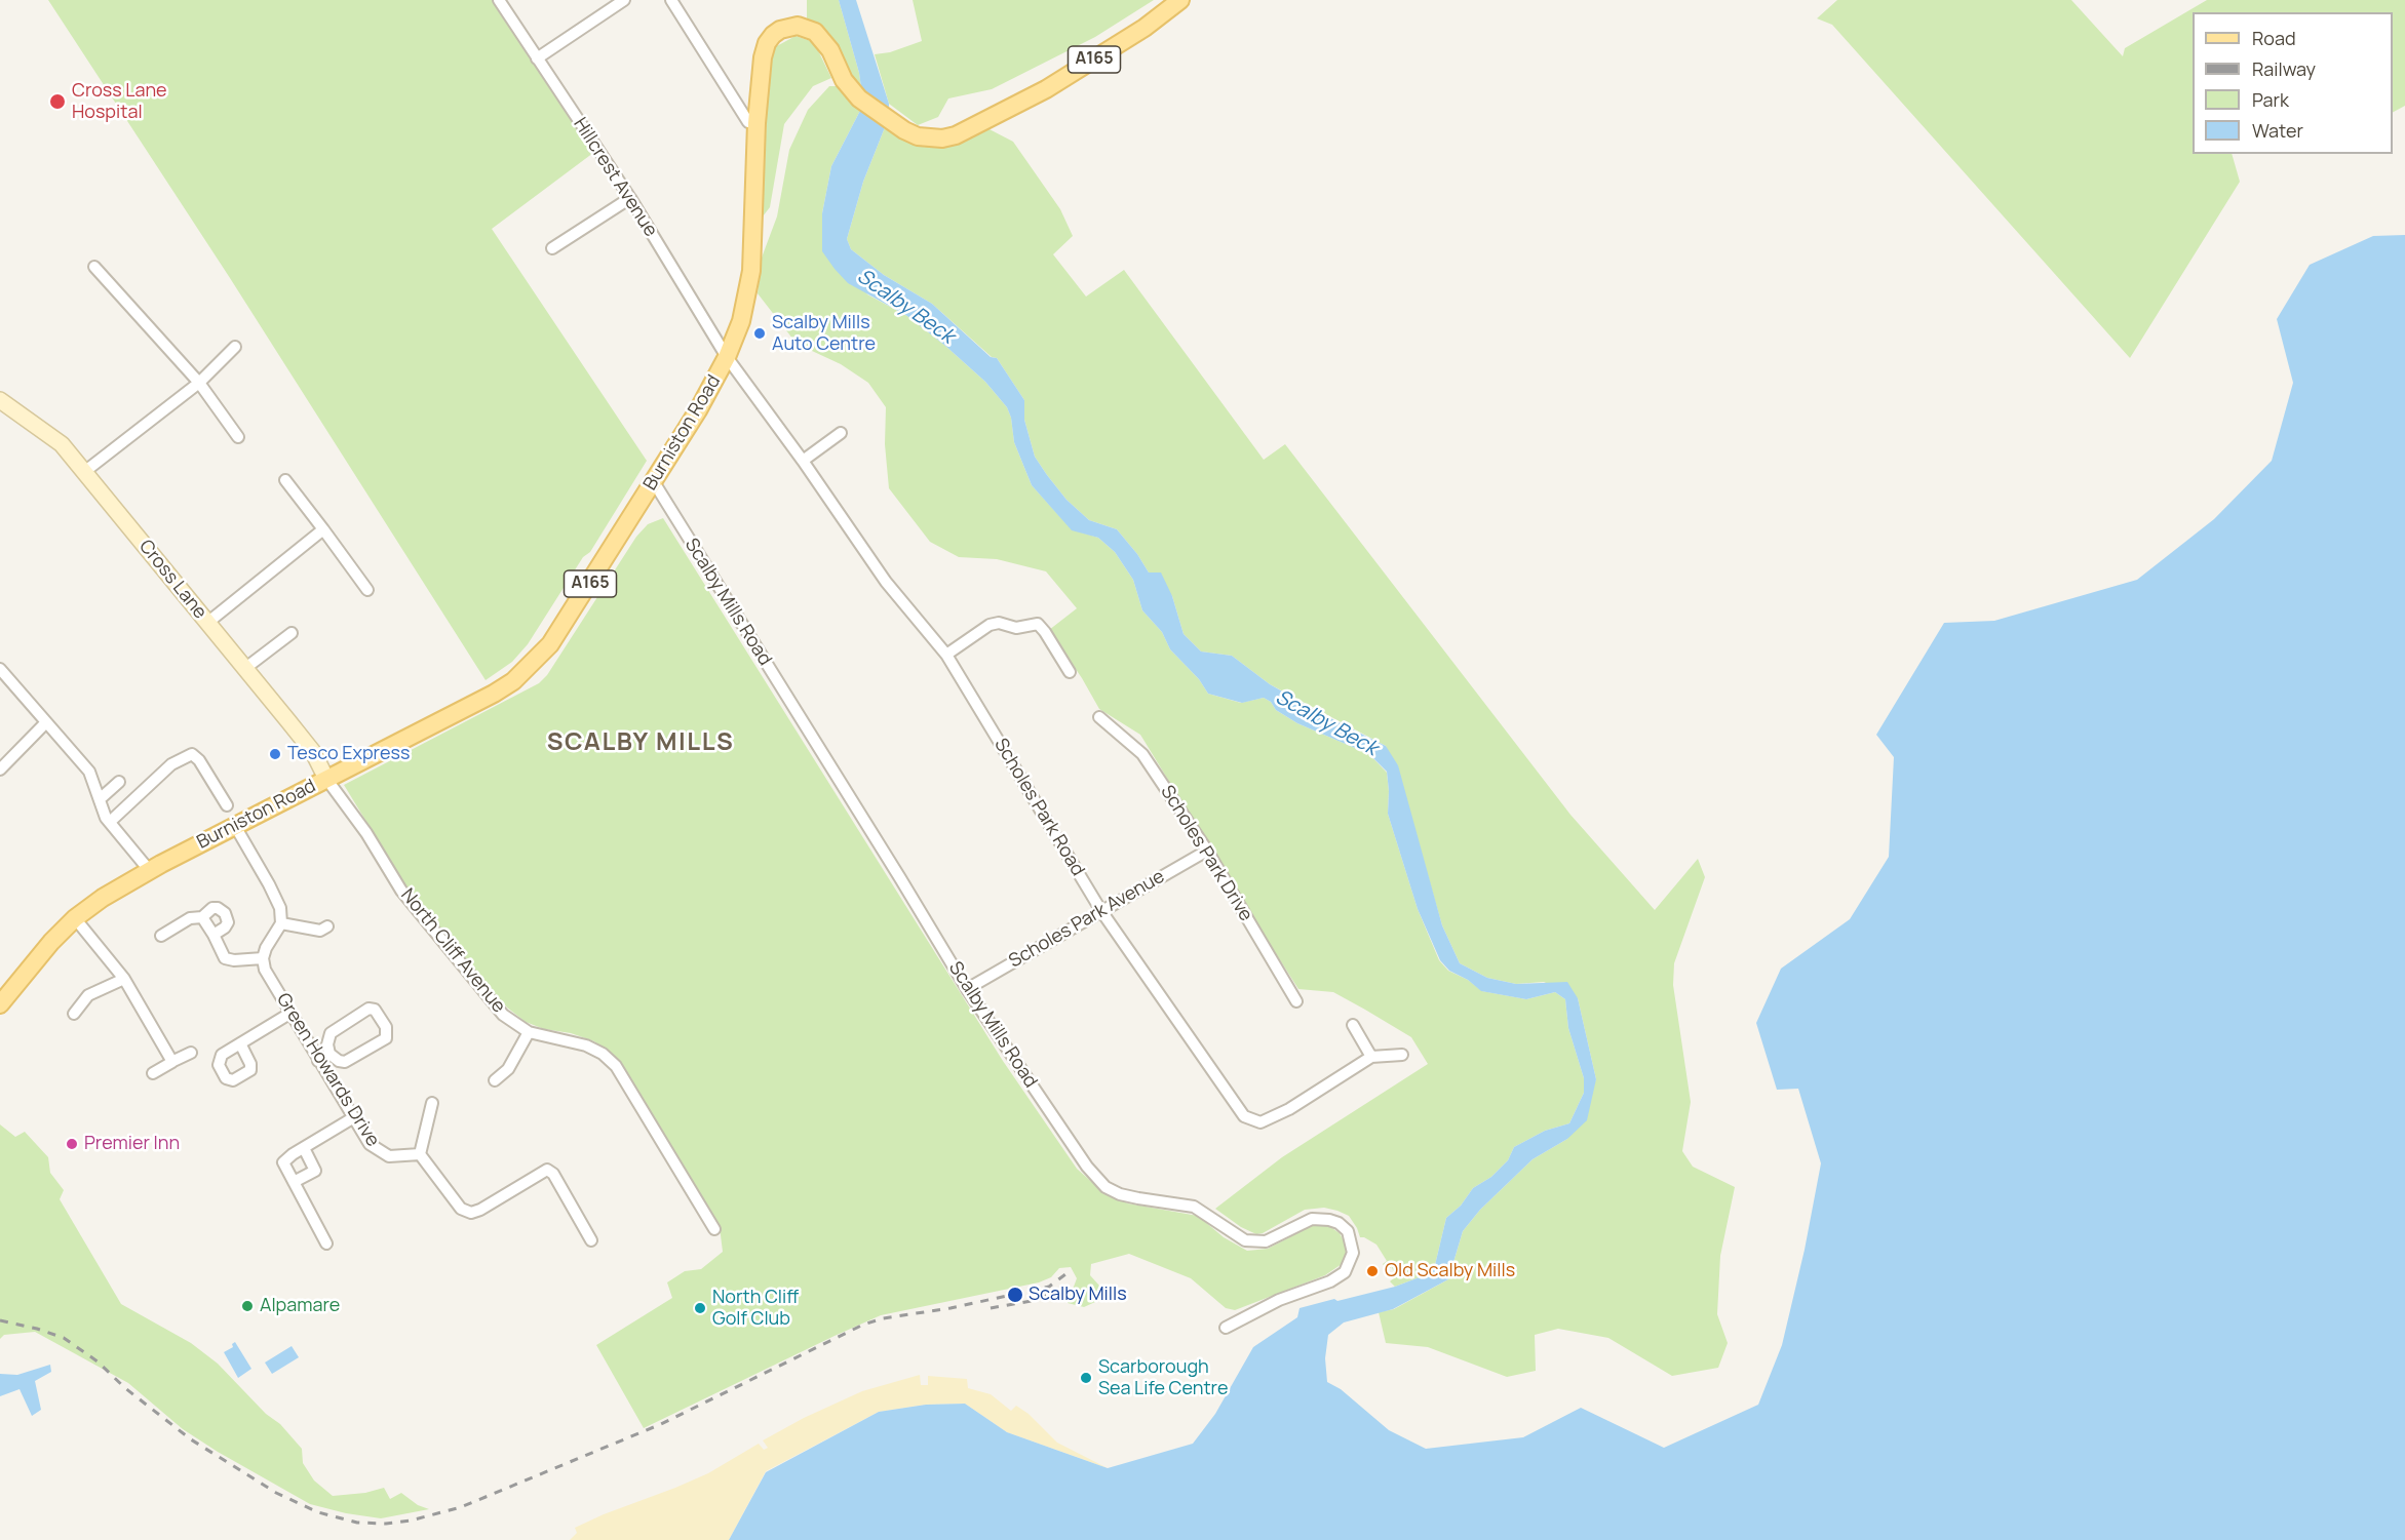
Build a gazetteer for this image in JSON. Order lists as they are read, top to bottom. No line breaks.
{"streets":{"main road":["A165","Burniston Road"],"street":["Hillcrest Avenue","Cross Lane","Scalby Mills Road","Scholes Park Road","Scholes Park Drive","Scholes Park Avenue","North Cliff Avenue","Green Howards Drive"]},"crossings":[["Hillcrest Avenue","Burniston Road"],["Hillcrest Avenue","Scholes Park Road"],["Burniston Road","Cross Lane"],["Burniston Road","Scalby Mills Road"],["Burniston Road","Scholes Park Road"],["Burniston Road","North Cliff Avenue"],["Cross Lane","North Cliff Avenue"],["Scalby Mills Road","Scholes Park Avenue"],["Scholes Park Road","Scholes Park Avenue"],["Scholes Park Drive","Scholes Park Avenue"]],"districts":["SCALBY MILLS"],"water":["Scalby Beck"],"places":["Cross Lane Hospital","Scalby Mills Auto Centre","Tesco Express","Premier Inn","Old Scalby Mills","Scalby Mills","Alpamare","North Cliff Golf Club","Scarborough Sea Life Centre"],"legend":["Road","Railway","Park","Water"]}
